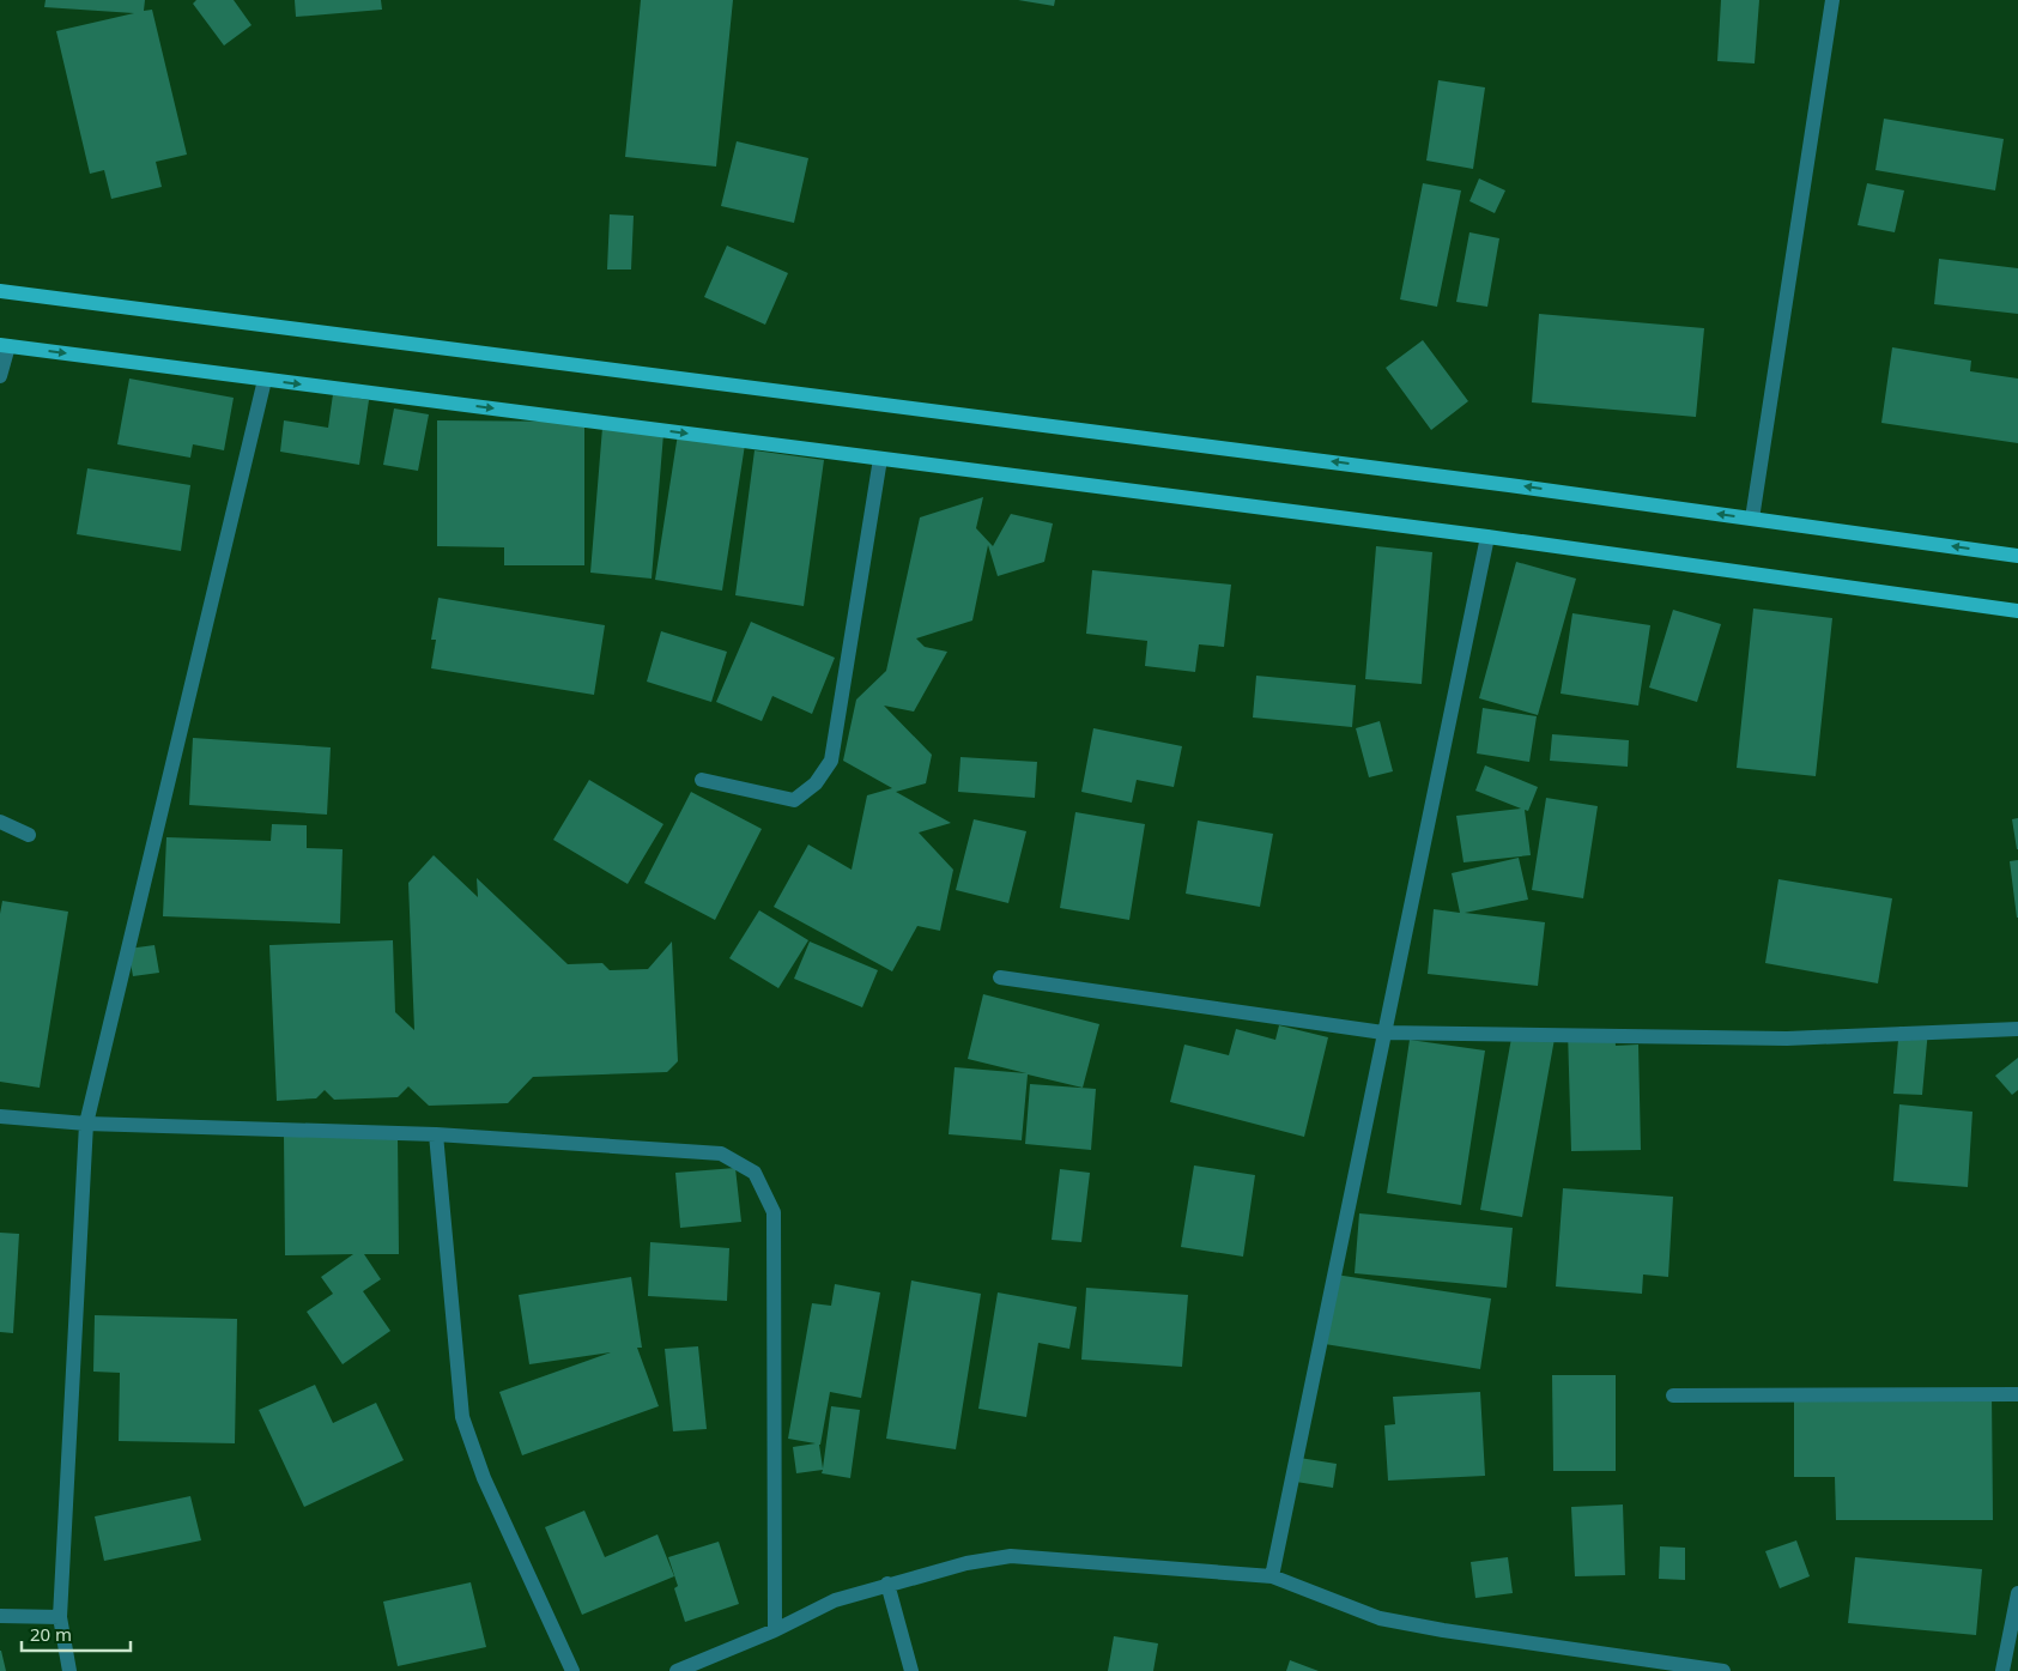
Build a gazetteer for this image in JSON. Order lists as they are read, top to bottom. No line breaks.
{"scale_bar":"20 m"}
